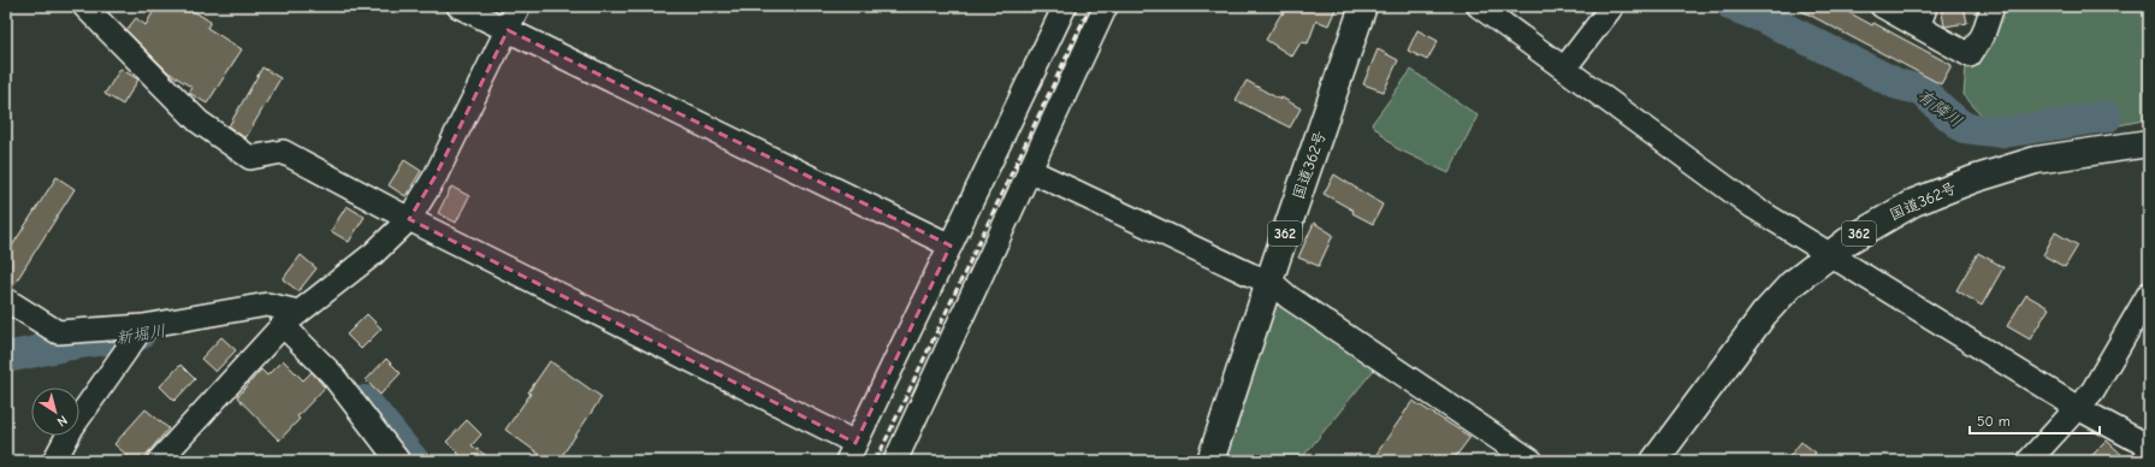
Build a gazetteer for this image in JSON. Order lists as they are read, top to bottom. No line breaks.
{"streets":{"highway":["国道362号","362"]},"water":["有隣川","新堀川"],"scale_bar":"50 m","north":"bottom right"}
